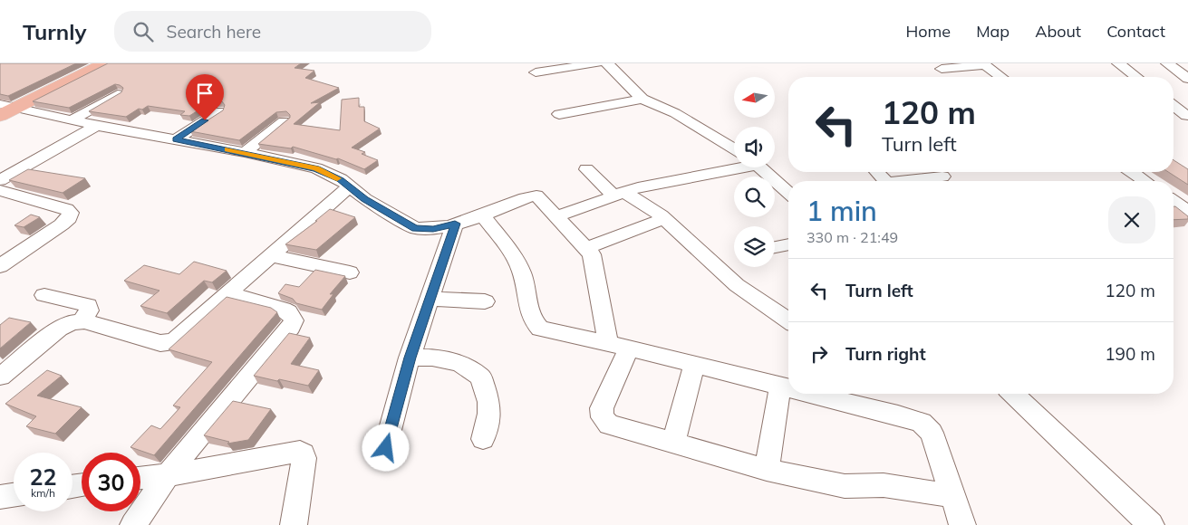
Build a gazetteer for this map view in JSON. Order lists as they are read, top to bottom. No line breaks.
{"north":"left","page":{"header":"Turnly","search":"Search here","nav":["Home","Map","About","Contact"],"turn":["120 m","Turn left"],"heading":["1 min","330 m · 21:49"],"list":[{"name":"Turn left","value":"120 m"},{"name":"Turn right","value":"190 m"}],"speed":"22 km/h","limit":"30"}}
